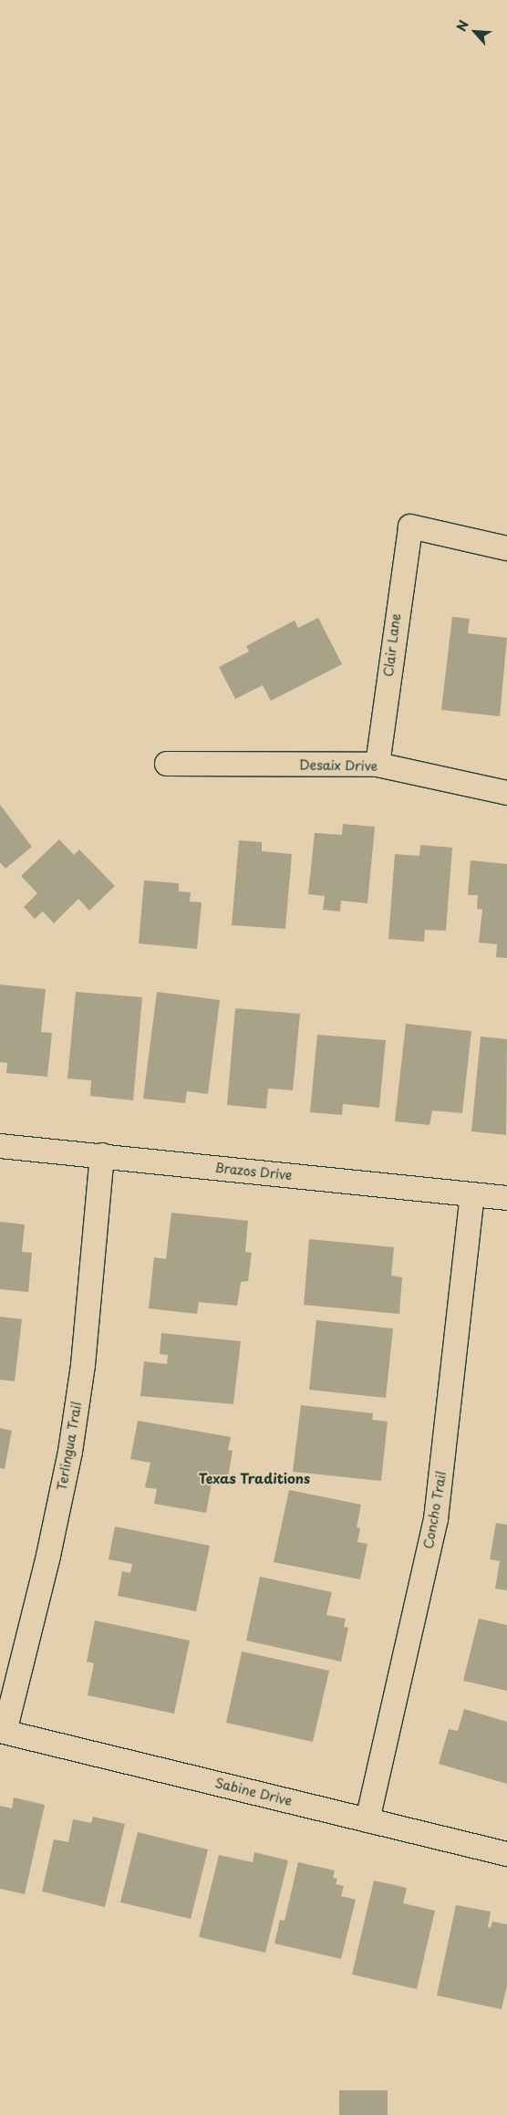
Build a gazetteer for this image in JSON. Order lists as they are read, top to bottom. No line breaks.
{"streets":{"street":["Clair Lane","Desaix Drive","Brazos Drive","Terlingua Trail","Concho Trail","Sabine Drive"]},"crossings":[["Clair Lane","Desaix Drive"],["Brazos Drive","Terlingua Trail"],["Brazos Drive","Concho Trail"],["Terlingua Trail","Sabine Drive"],["Concho Trail","Sabine Drive"]],"districts":["Texas Traditions"],"north":"top left"}
